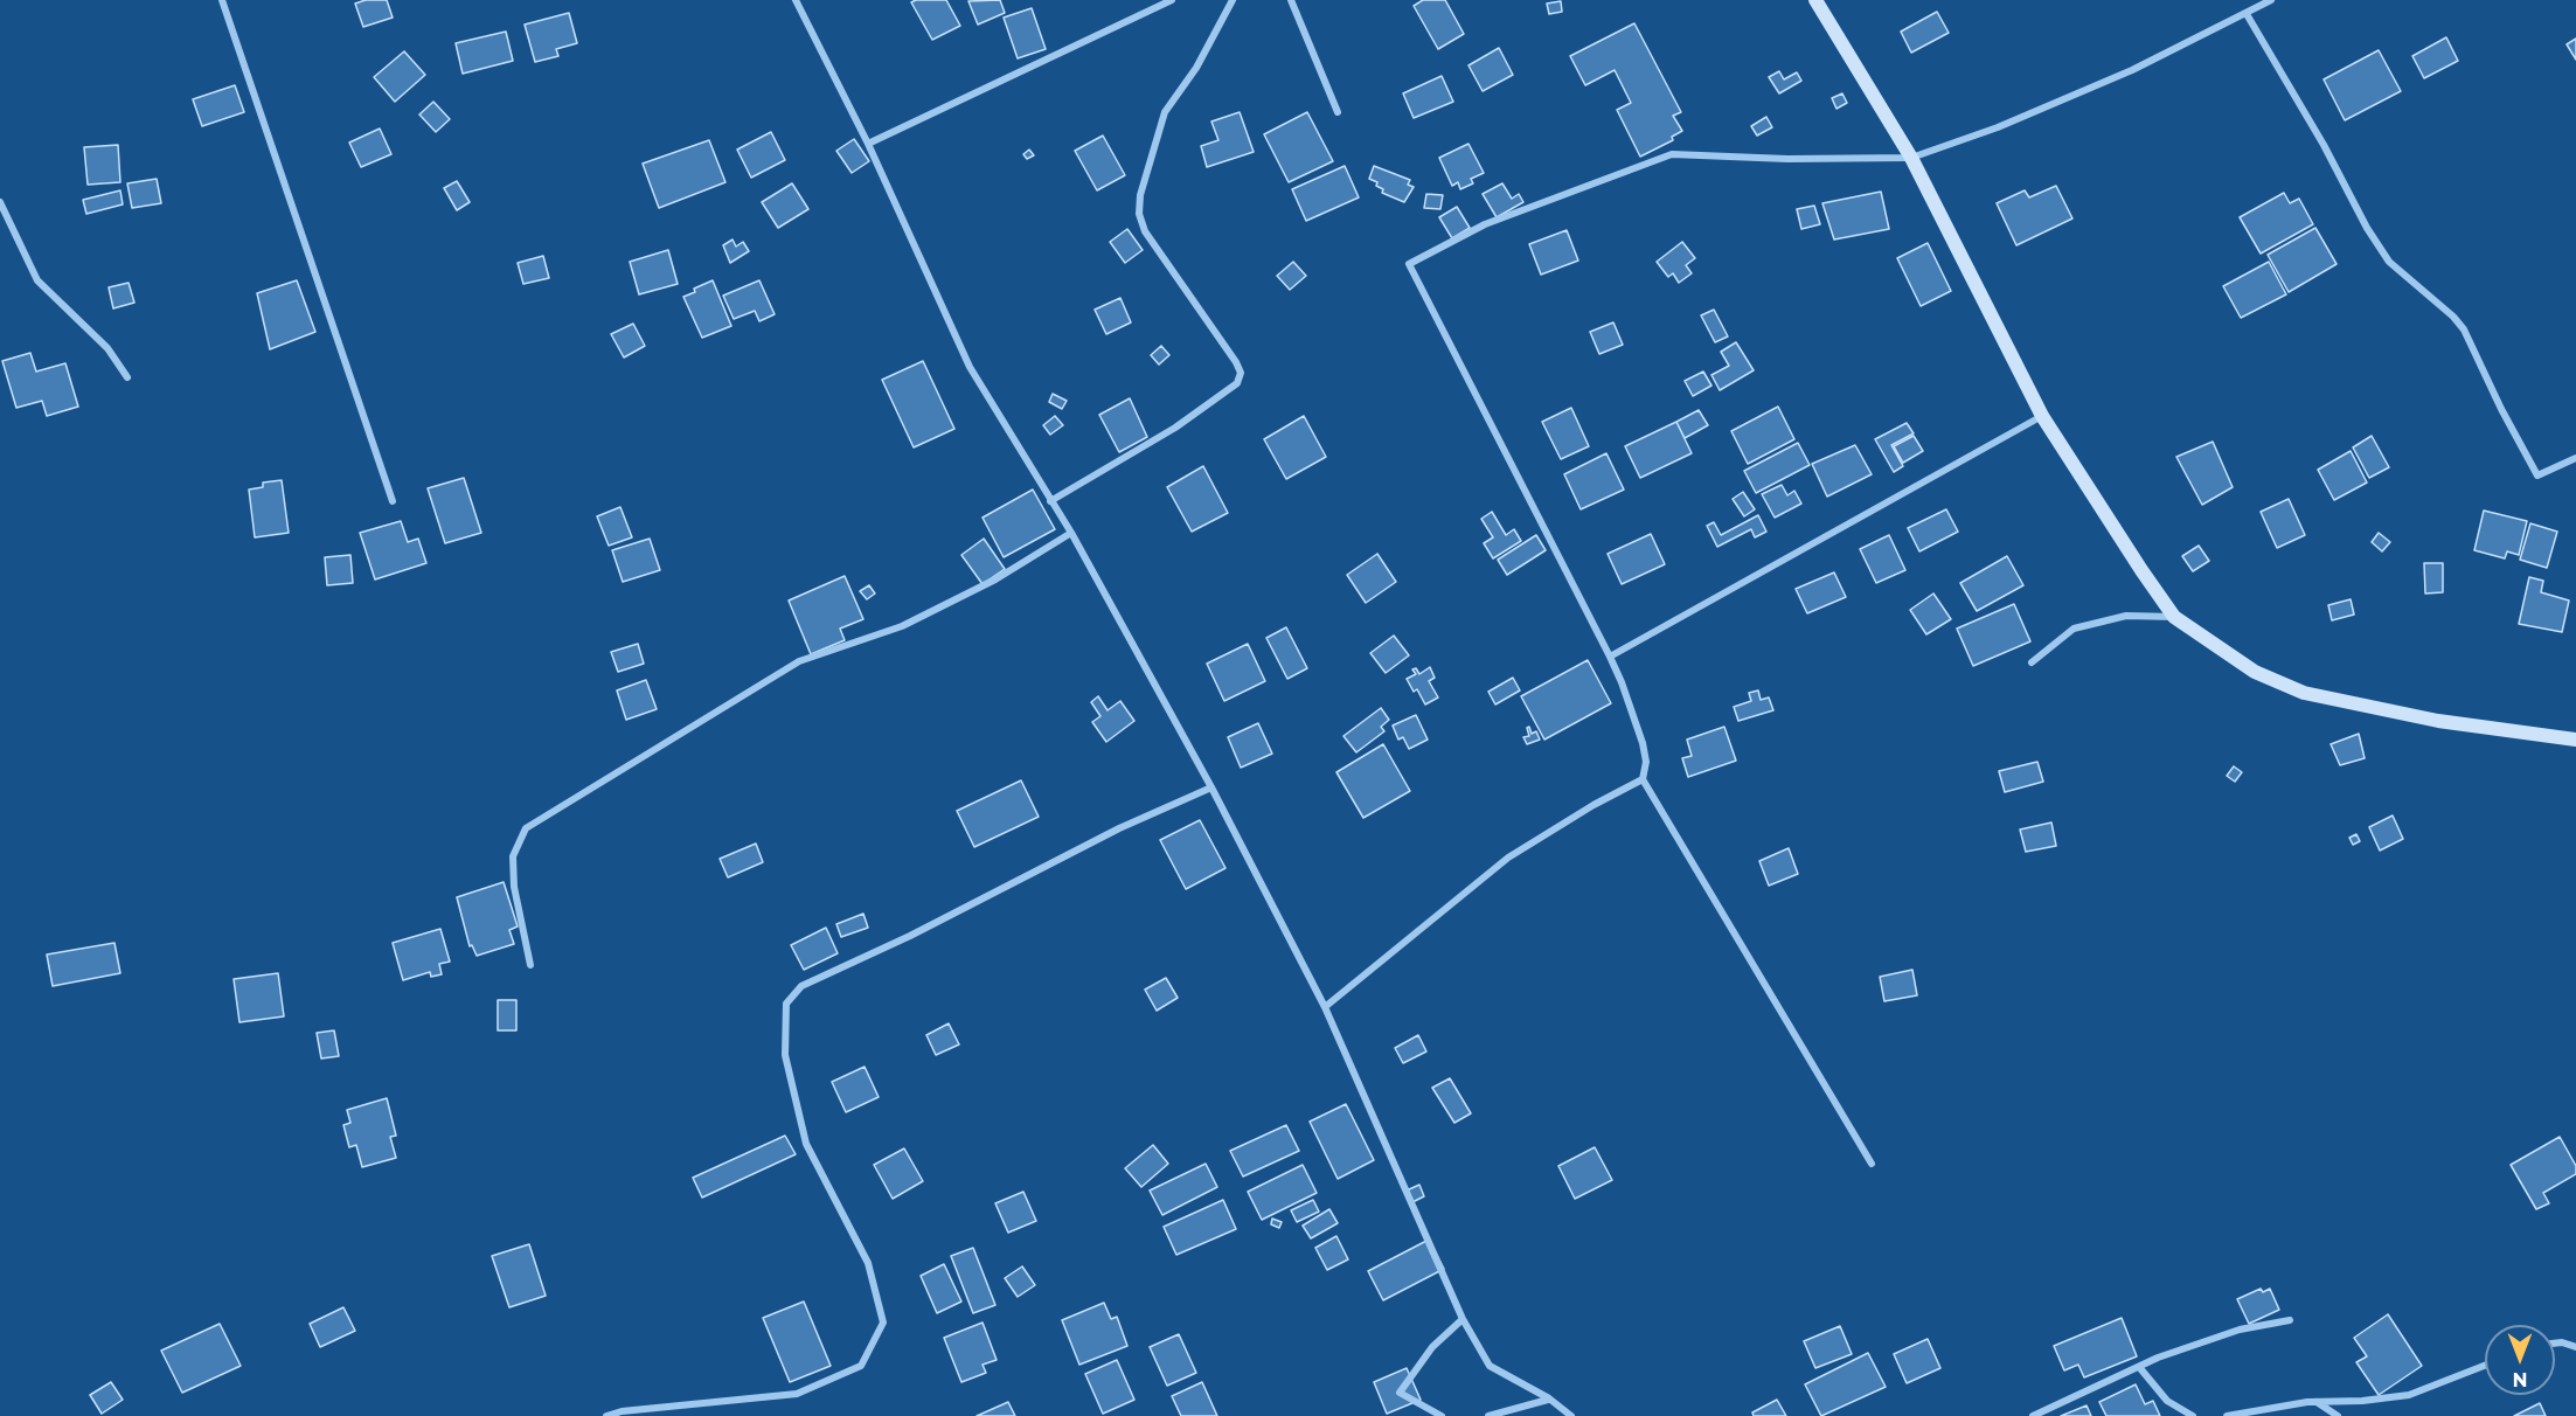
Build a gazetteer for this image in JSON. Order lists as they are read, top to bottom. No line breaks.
{"north":"bottom"}
